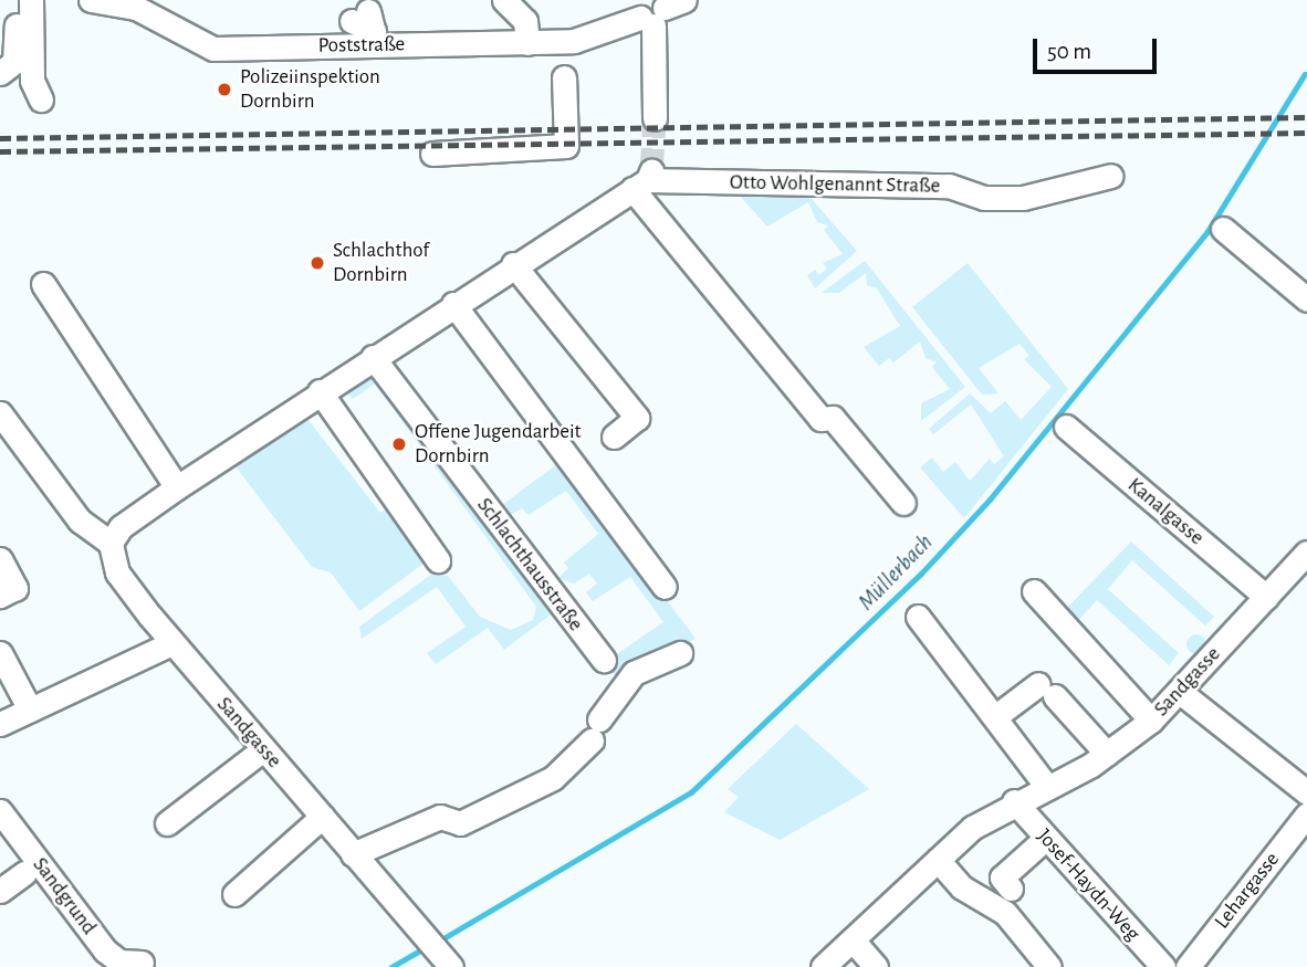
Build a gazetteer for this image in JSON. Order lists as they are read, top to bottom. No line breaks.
{"streets":{"street":["Poststraße","Otto Wohlgenannt Straße","Kanalgasse","Schlachthausstraße","Sandgasse","Josef-Haydn-Weg","Lehargasse","Sandgrund"]},"crossings":[["Kanalgasse","Sandgasse"],["Sandgasse","Josef-Haydn-Weg"]],"water":["Müllerbach"],"places":["Polizeiinspektion Dornbirn","Schlachthof Dornbirn","Offene Jugendarbeit Dornbirn"],"scale_bar":"50 m"}
